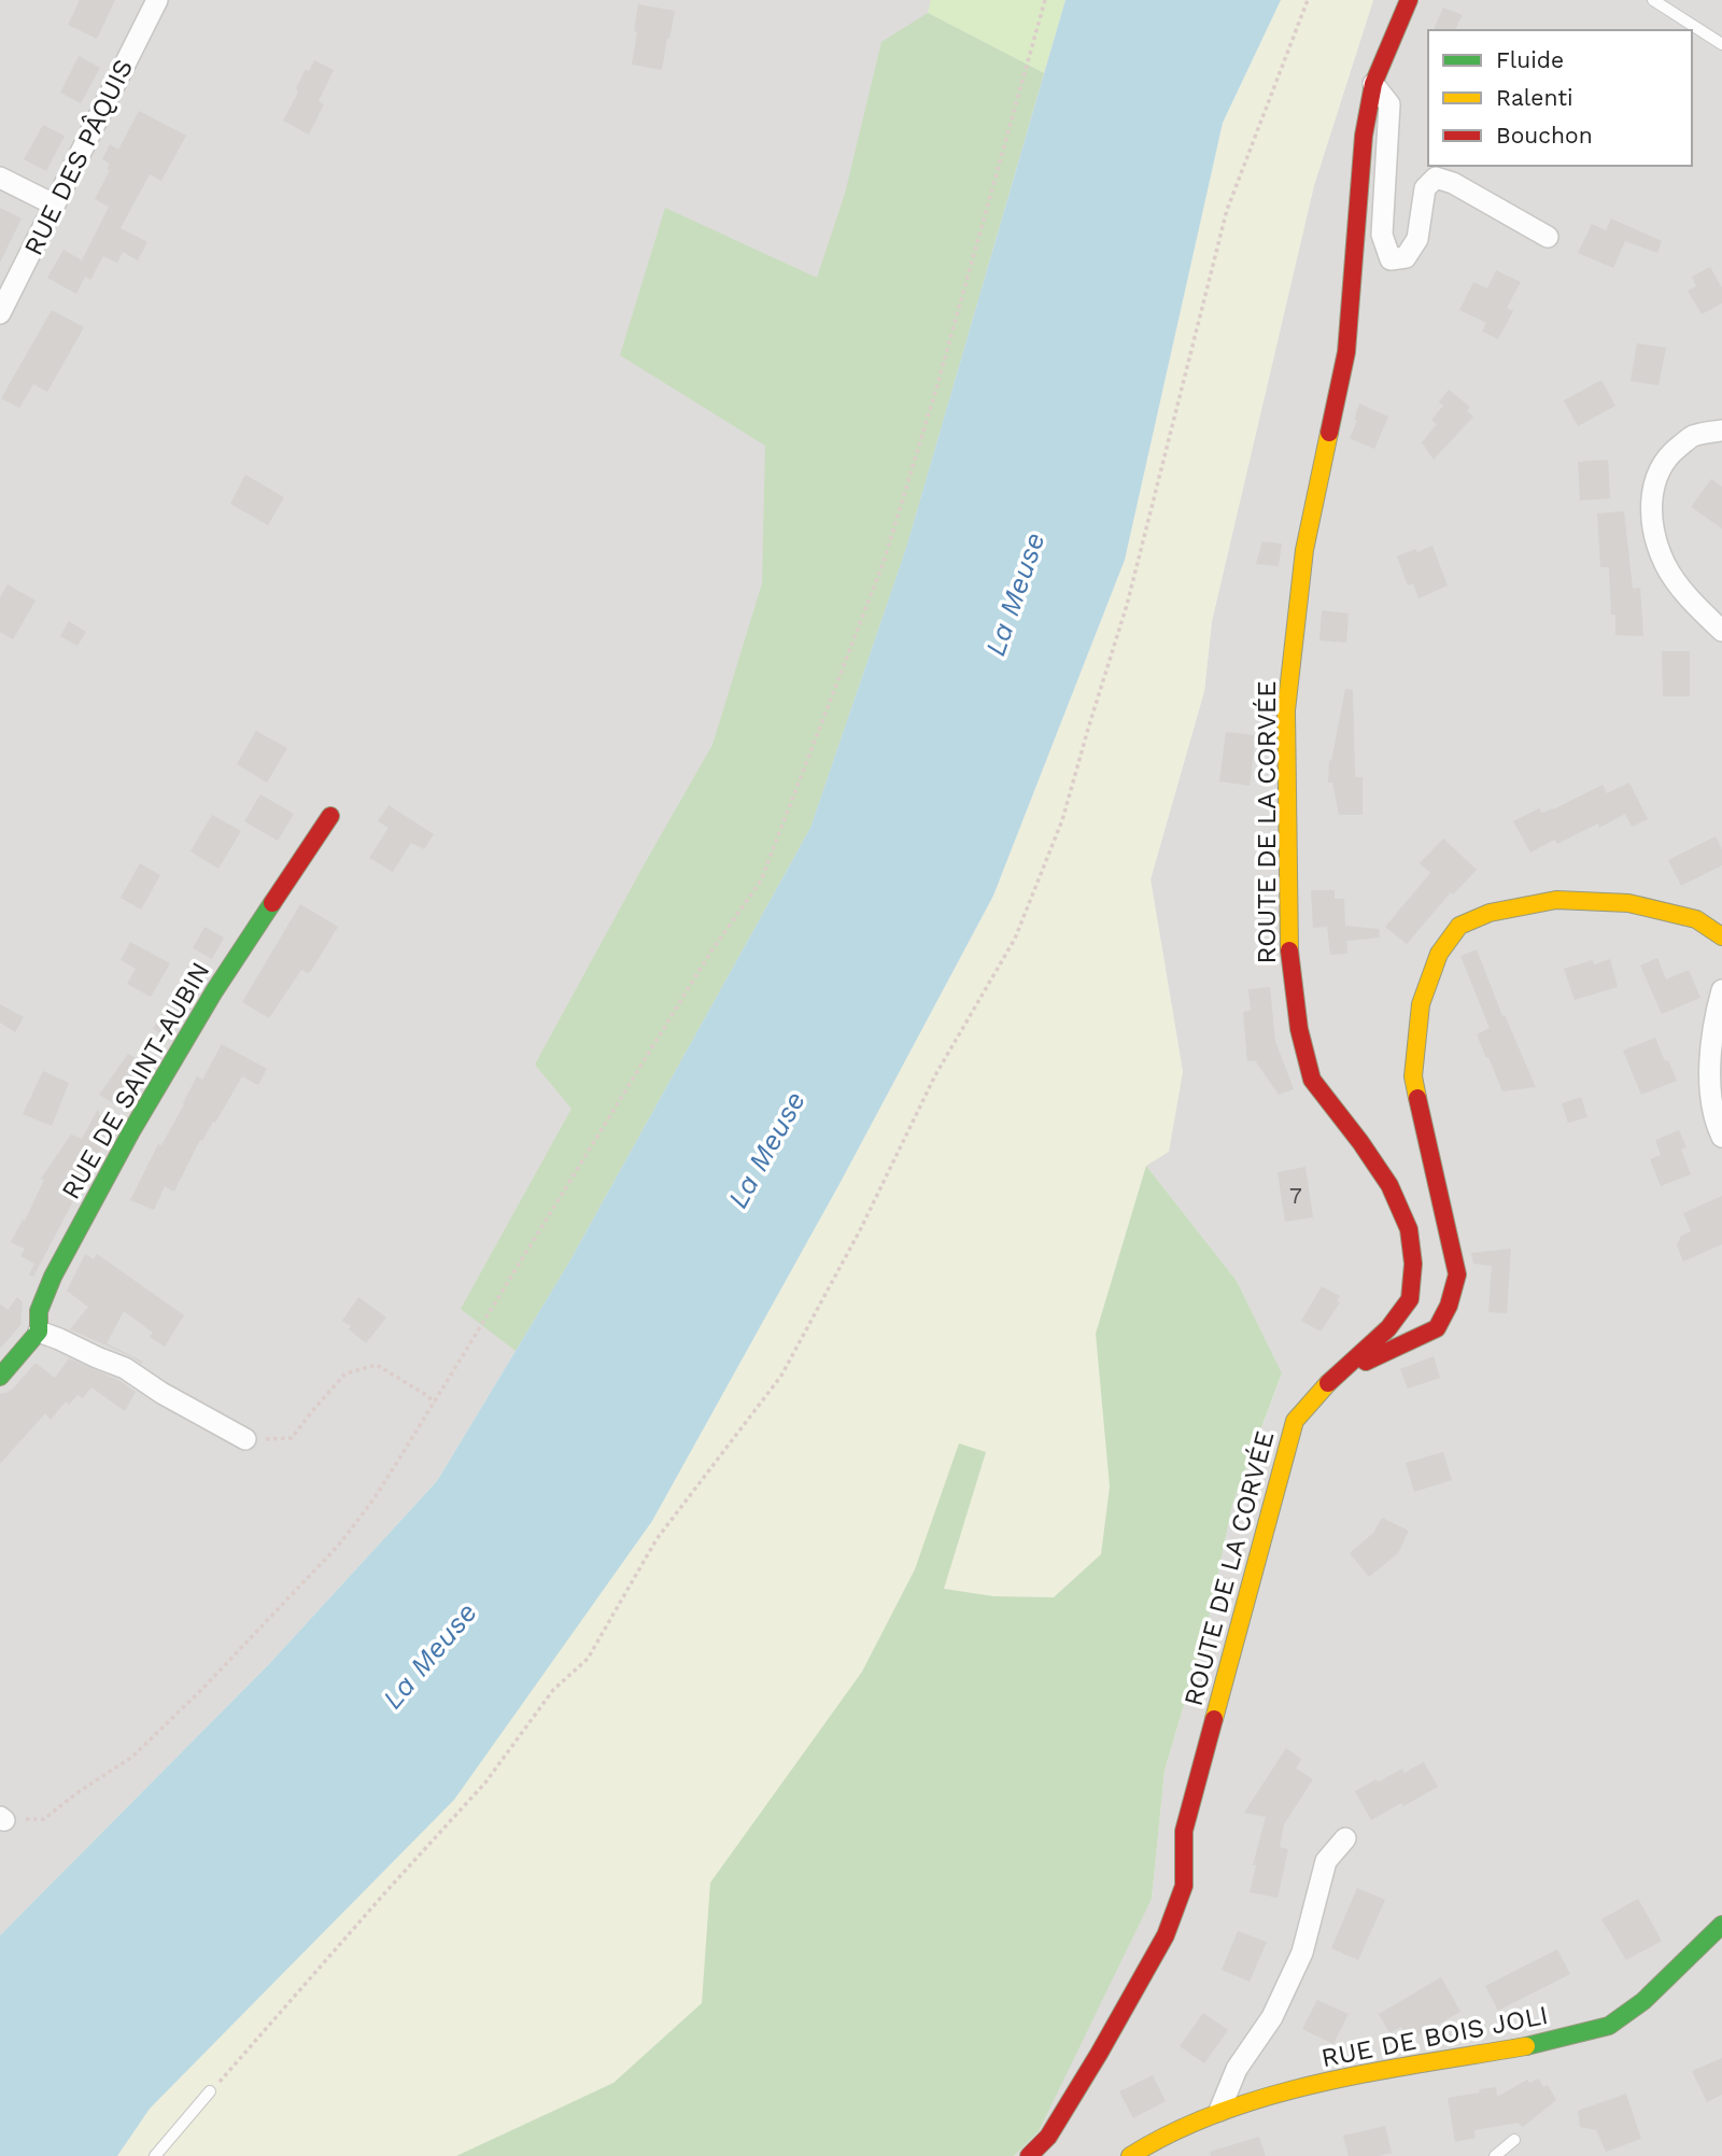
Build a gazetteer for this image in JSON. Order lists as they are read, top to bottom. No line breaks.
{"streets":{"street":["RUE DES PÂQUIS","ROUTE DE LA CORVÉE","RUE DE SAINT-AUBIN","RUE DE BOIS JOLI"]},"water":["La Meuse"],"house_numbers":["7"],"legend":["Fluide","Ralenti","Bouchon"]}
